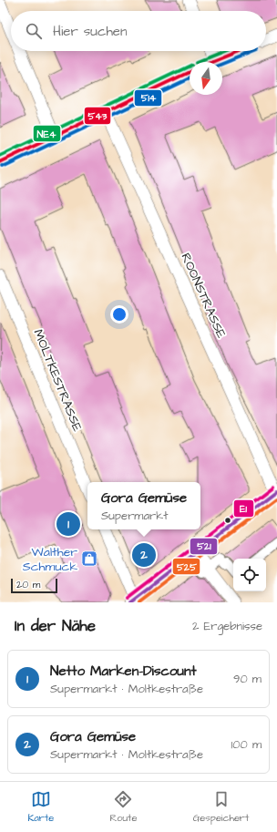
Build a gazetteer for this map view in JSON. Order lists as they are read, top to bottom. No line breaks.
{"streets":{"street":["ROONSTRASSE","MOLTKESTRASSE"]},"places":{"shop":["Walther Schmuck"]},"lines":["transit line 543","transit line 514","transit line NE4","transit line E1","transit line 521","transit line 525"],"scale_bar":"20 m","north":"bottom","page":{"search":"Hier suchen","popup":["Gora Gemüse","Supermarkt"],"pins":["1","2"],"scale":"20 m","heading":["In der Nähe","2 Ergebnisse"],"list":[{"mark":"1","name":"Netto Marken-Discount","note":"Supermarkt · Moltkestraße","value":"90 m"},{"mark":"2","name":"Gora Gemüse","note":"Supermarkt · Moltkestraße","value":"100 m"}],"nav":["Karte","Route","Gespeichert"]}}
